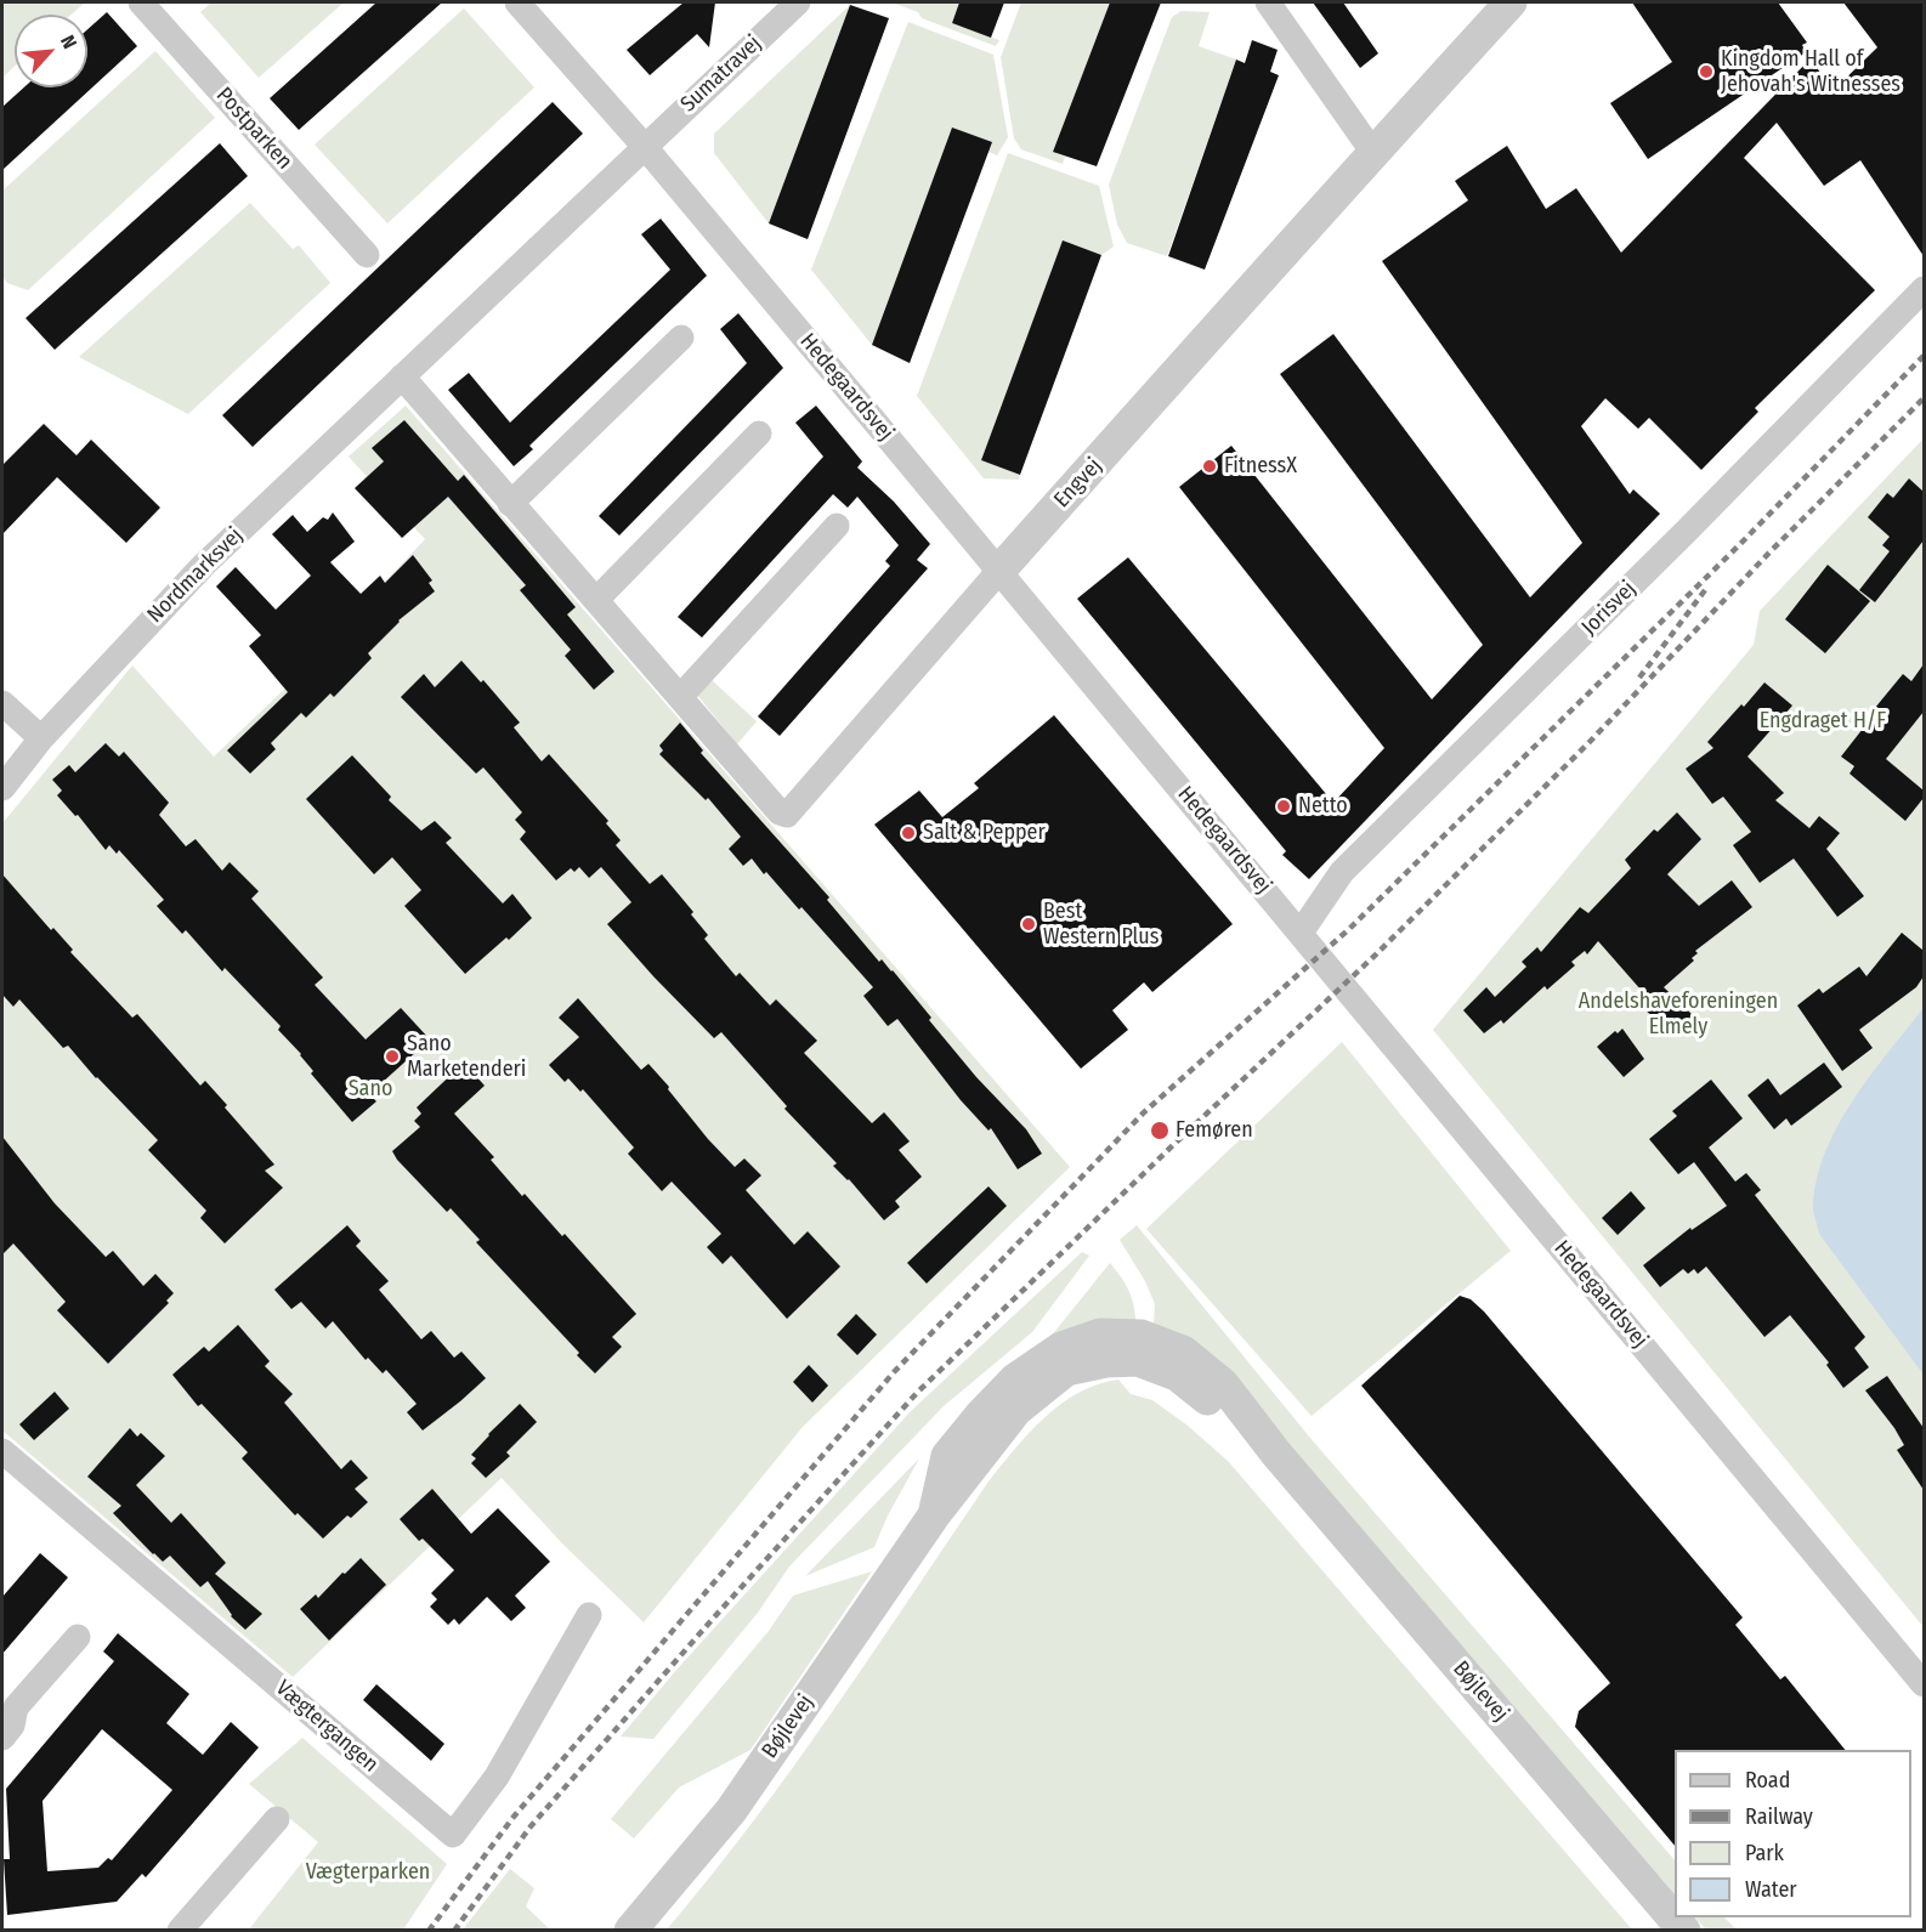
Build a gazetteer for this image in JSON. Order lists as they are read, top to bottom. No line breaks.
{"streets":{"street":["Sumatravej","Postparken","Hedegaardsvej","Engvej","Nordmarksvej","Jorisvej","Bøjlevej","Vægtergangen"]},"crossings":[["Sumatravej","Hedegaardsvej"],["Sumatravej","Nordmarksvej"],["Hedegaardsvej","Engvej"],["Hedegaardsvej","Nordmarksvej"],["Hedegaardsvej","Jorisvej"]],"parks":["Engdraget H/F","Andelshaveforeningen Elmely","Sano","Vægterparken"],"places":["Kingdom Hall of Jehovah's Witnesses","FitnessX","Netto","Salt & Pepper","Best Western Plus","Sano Marketenderi","Femøren"],"legend":["Road","Railway","Park","Water"],"north":"top right"}
